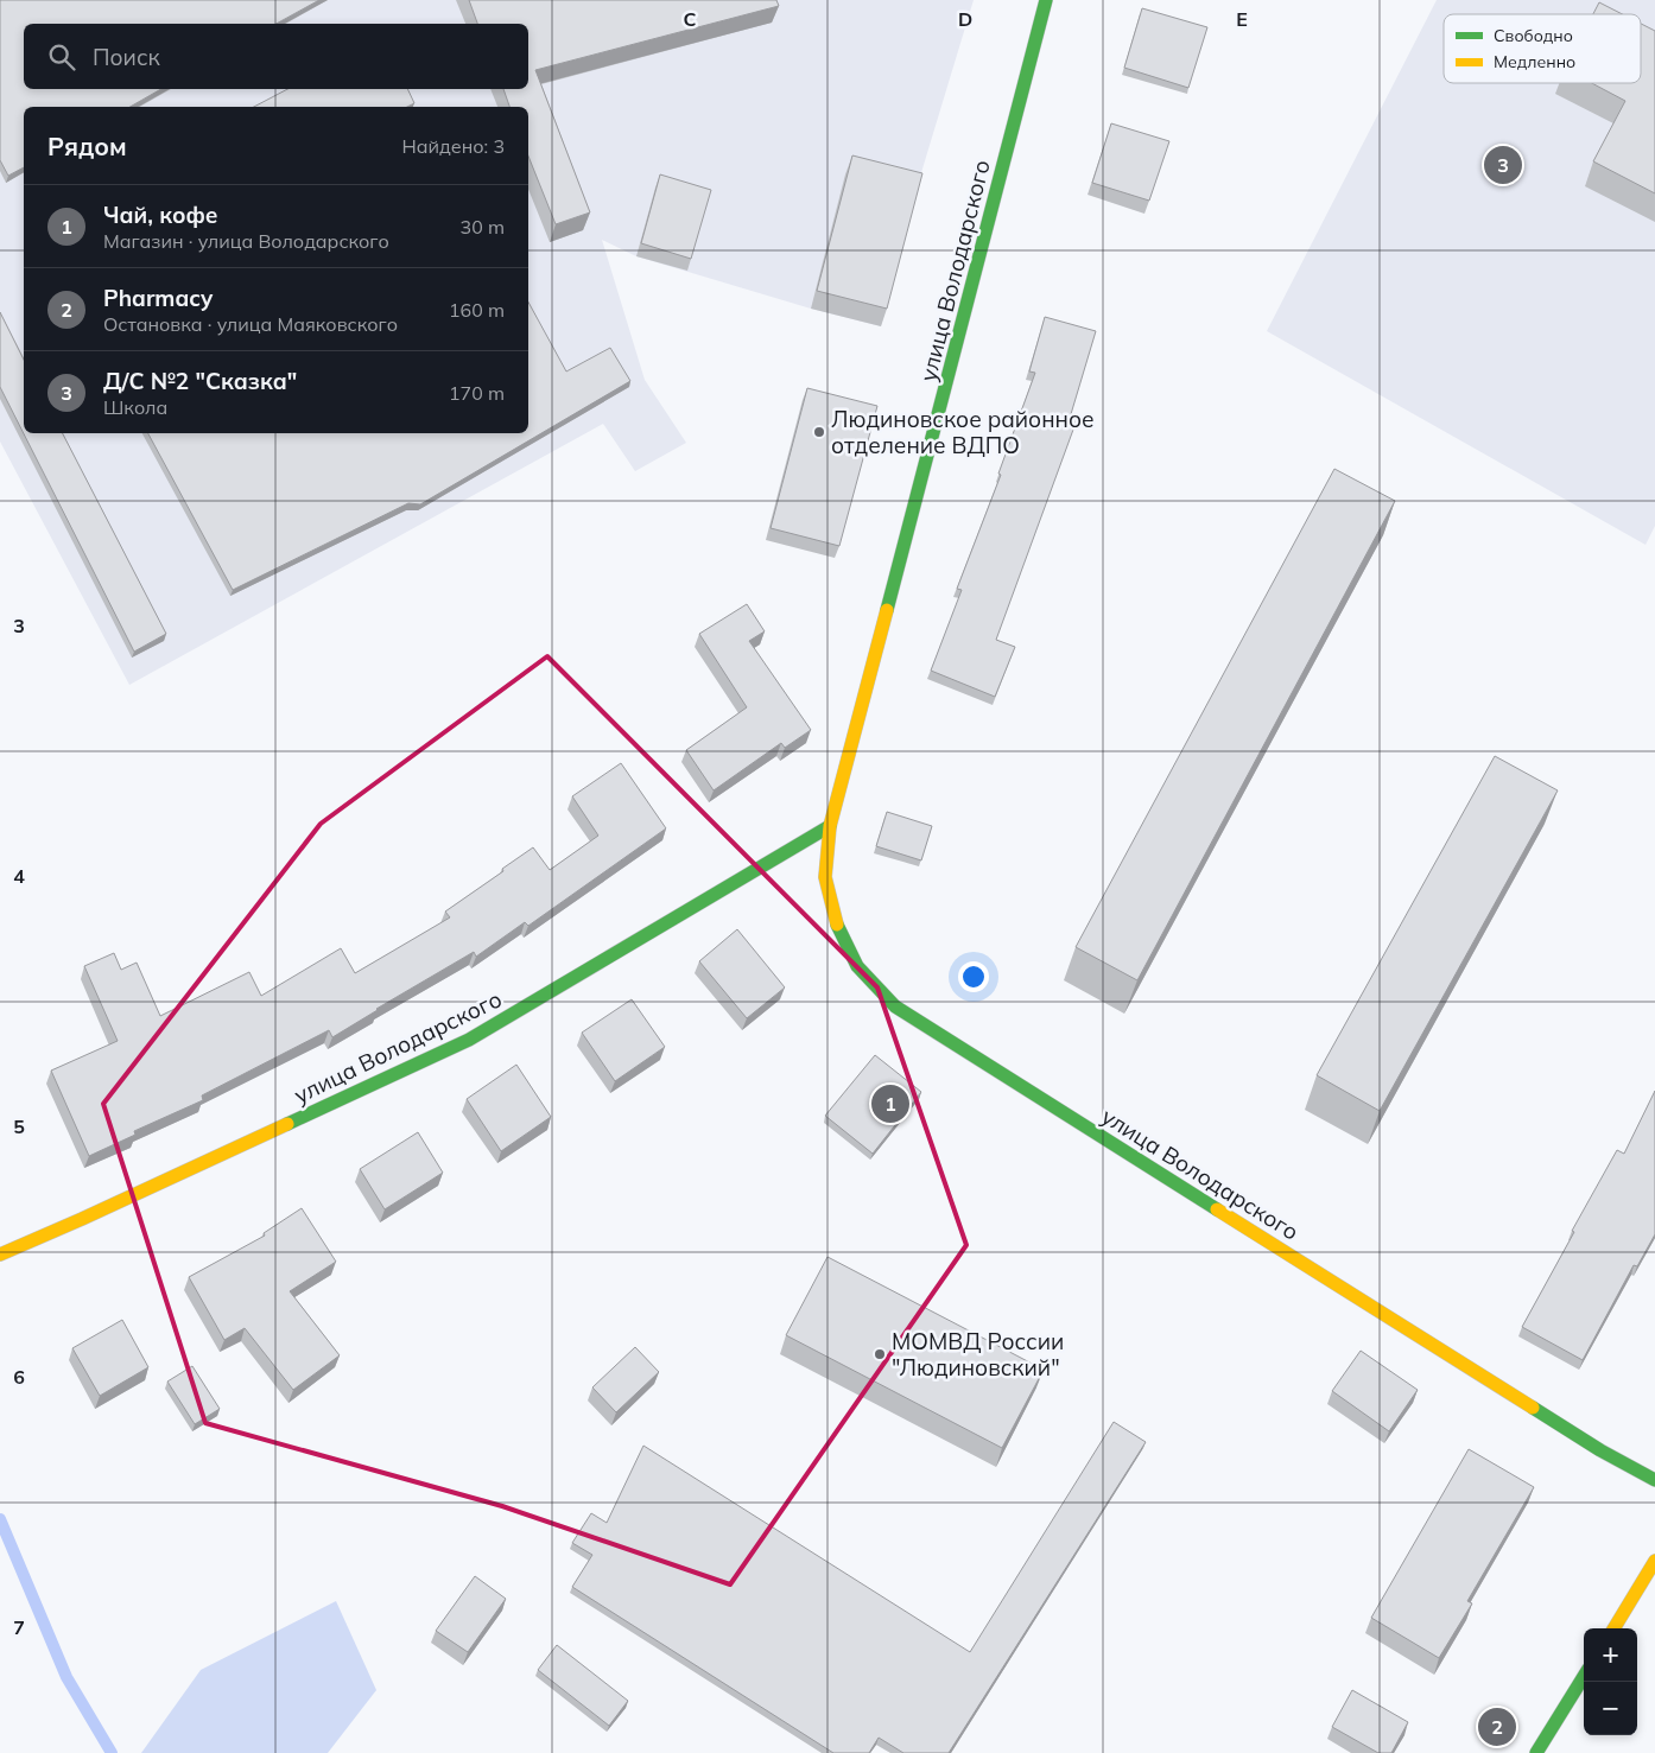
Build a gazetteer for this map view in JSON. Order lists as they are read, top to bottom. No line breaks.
{"streets":{"street":["улица Володарского"]},"places":["Людиновское районное отделение ВДПО","МОМВД России \"Людиновский\""],"legend":["Свободно","Медленно"],"page":{"search":"Поиск","heading":["Рядом","Найдено: 3"],"pins":["3","1","2"],"list":[{"mark":"1","name":"Чай, кофе","note":"Магазин · улица Володарского","value":"30 m"},{"mark":"2","name":"Pharmacy","note":"Остановка · улица Маяковского","value":"160 m"},{"mark":"3","name":"Д/С №2 \"Сказка\"","note":"Школа","value":"170 m"}],"map_buttons":["+","−"]},"grid":{"columns":["C","D","E"],"rows":["3","4","5","6","7"]}}
